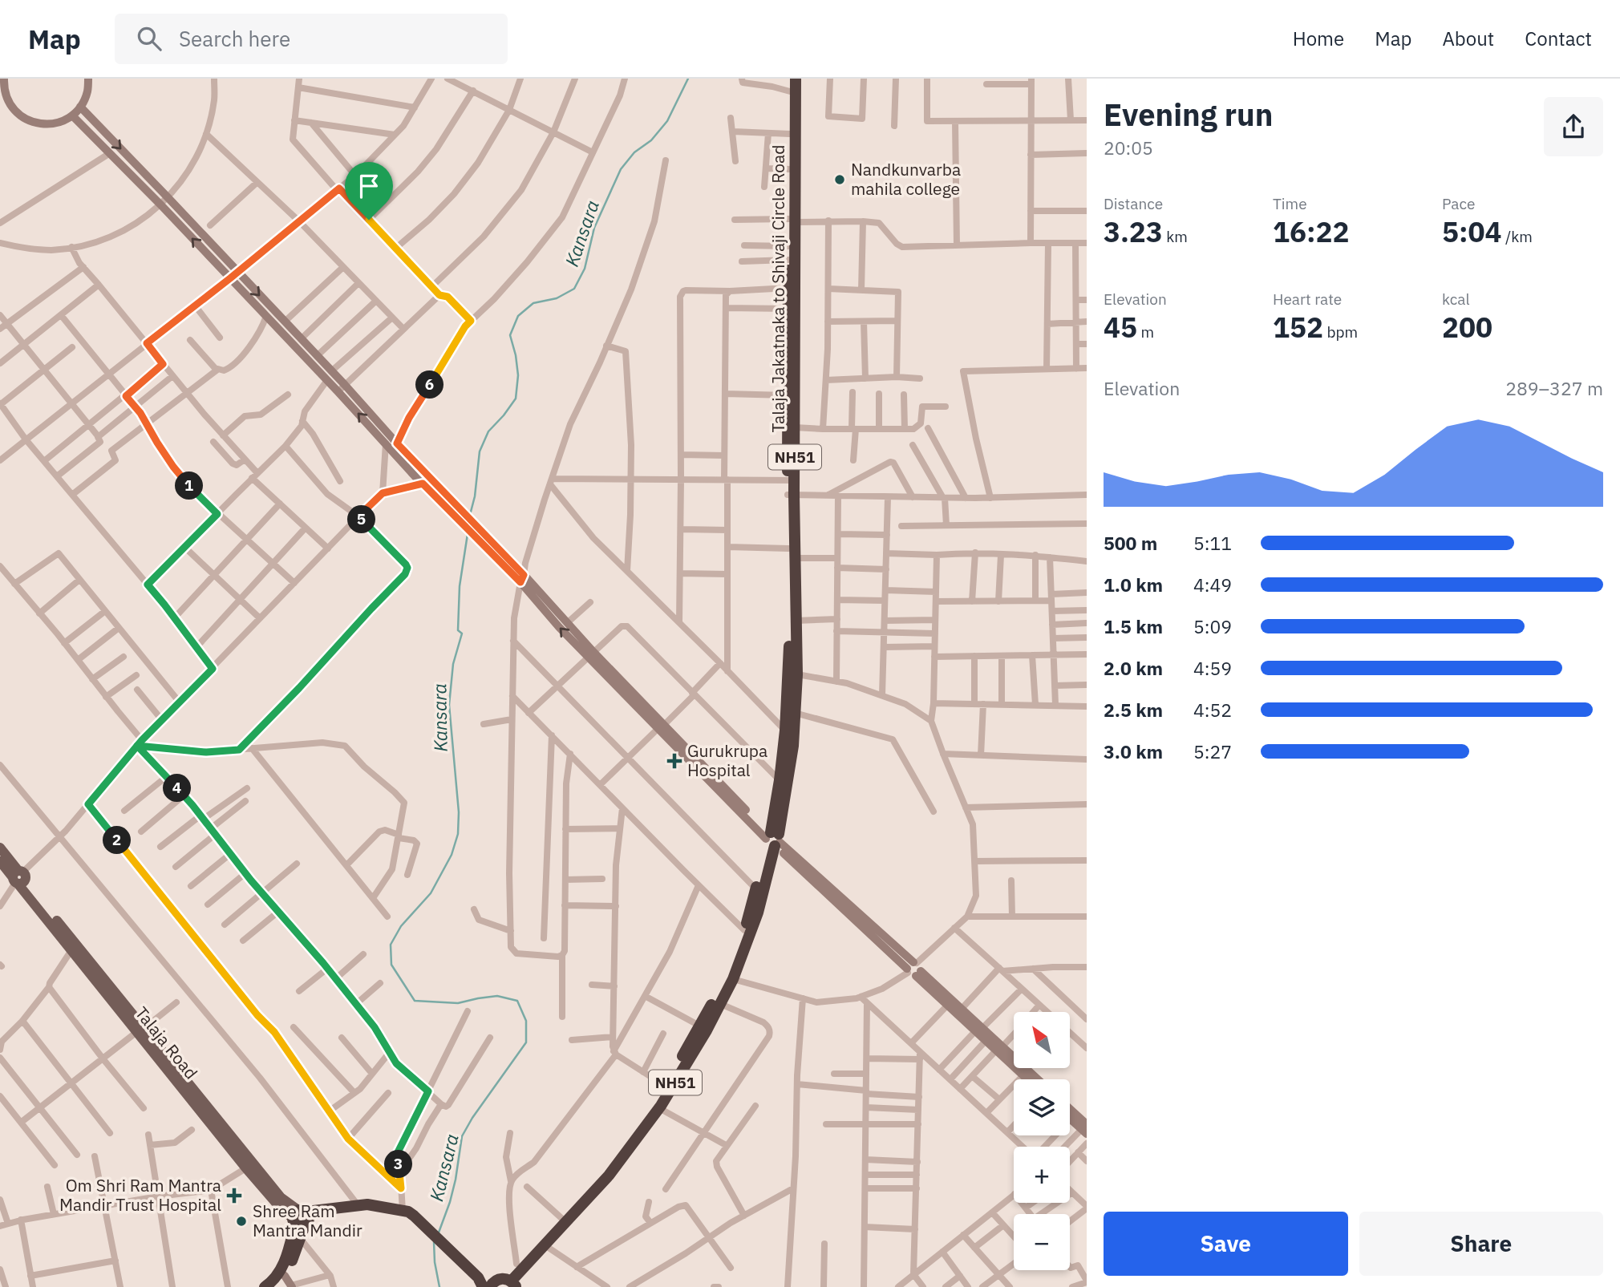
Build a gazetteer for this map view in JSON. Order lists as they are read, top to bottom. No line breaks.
{"streets":{"highway":["Talaja Jakatnaka to Shivaji Circle Road","NH51"],"main road":["Talaja Road"]},"water":["Kansara"],"places":{"other":["Nandkunvarba mahila college","Shree Ram Mantra Mandir"],"health":["Gurukrupa Hospital","Om Shri Ram Mantra Mandir Trust Hospital"]},"north":"top left","page":{"header":"Map","search":"Search here","nav":["Home","Map","About","Contact"],"heading":["Evening run","20:05"],"stats":[["Distance","3.23 km"],["Time","16:22"],["Pace","5:04 /km"],["Elevation","45 m"],["Heart rate","152 bpm"],["kcal","200"]],"chart":["Elevation","289–327 m"],"pins":["6","1","5","4","2","3"],"list":[{"name":"500 m","note":"5:11"},{"name":"1.0 km","note":"4:49"},{"name":"1.5 km","note":"5:09"},{"name":"2.0 km","note":"4:59"},{"name":"2.5 km","note":"4:52"},{"name":"3.0 km","note":"5:27"}],"map_buttons":["+","−"],"buttons":["Save","Share"]}}
